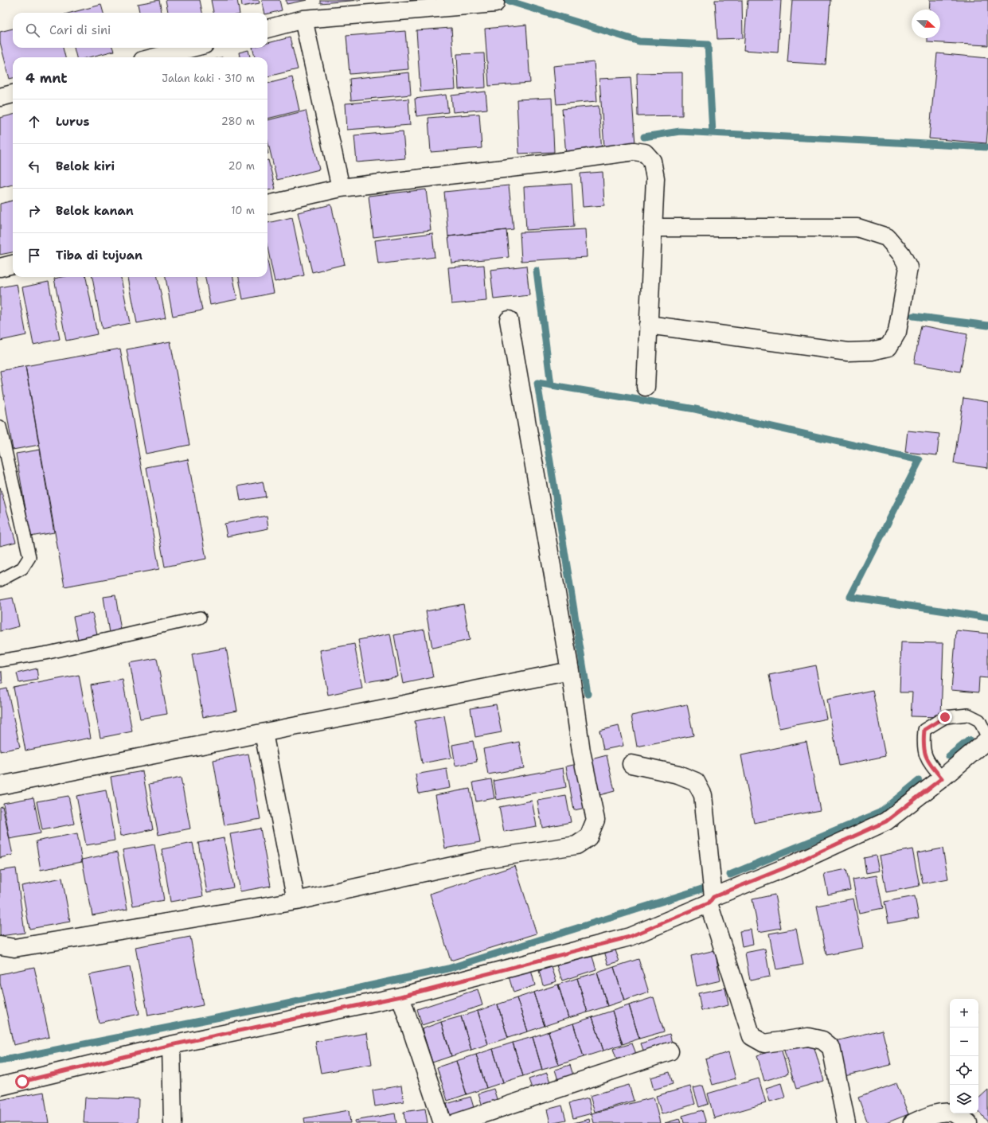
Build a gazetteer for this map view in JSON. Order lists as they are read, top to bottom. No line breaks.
{"north":"right","page":{"search":"Cari di sini","heading":["4 mnt","Jalan kaki · 310 m"],"list":[["Lurus","280 m"],["Belok kiri","20 m"],["Belok kanan","10 m"],"Tiba di tujuan"],"map_buttons":["+","−"]}}
